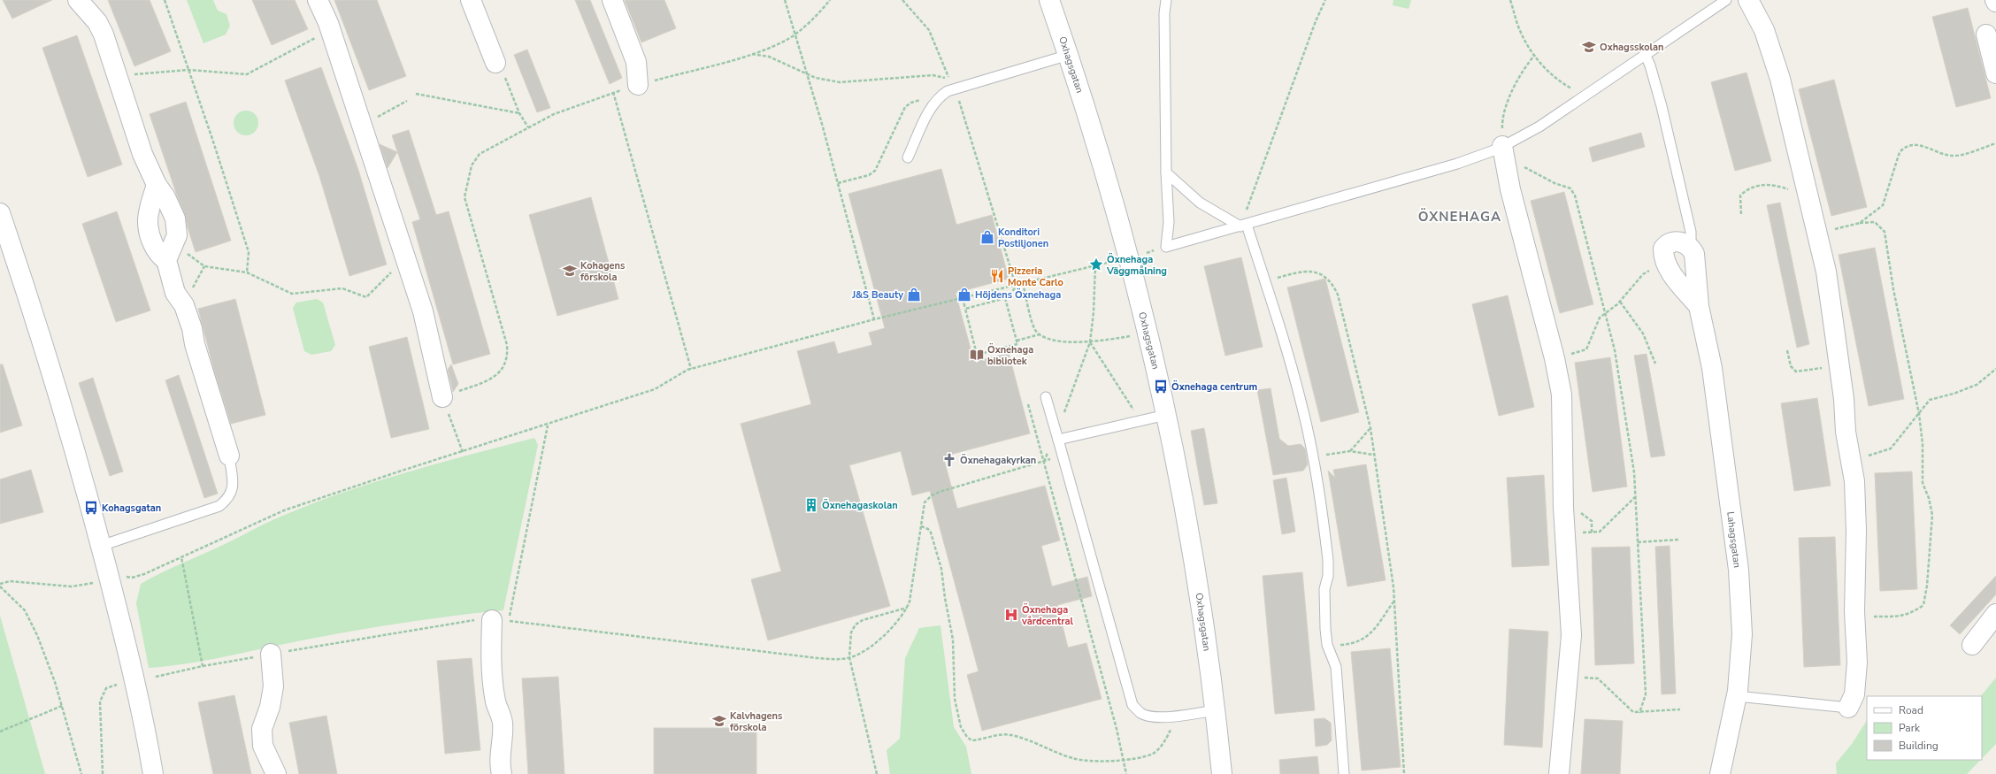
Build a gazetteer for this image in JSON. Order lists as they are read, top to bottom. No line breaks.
{"streets":{"street":["Oxhagsgatan","Lahagsgatan"]},"districts":["ÖXNEHAGA"],"places":{"school or university":["Oxhagsskolan","Kohagens förskola","Kalvhagens förskola"],"shop":["Konditori Postiljonen","J&S Beauty","Höjdens Öxnehaga"],"place":["Öxnehaga Väggmålning"],"restaurant":["Pizzeria Monte Carlo"],"library":["Öxnehaga bibliotek"],"bus stop":["Öxnehaga centrum","Kohagsgatan"],"church":["Öxnehagakyrkan"],"building":["Öxnehagaskolan"],"hospital":["Öxnehaga vårdcentral"]},"legend":["Road","Park","Building"]}
